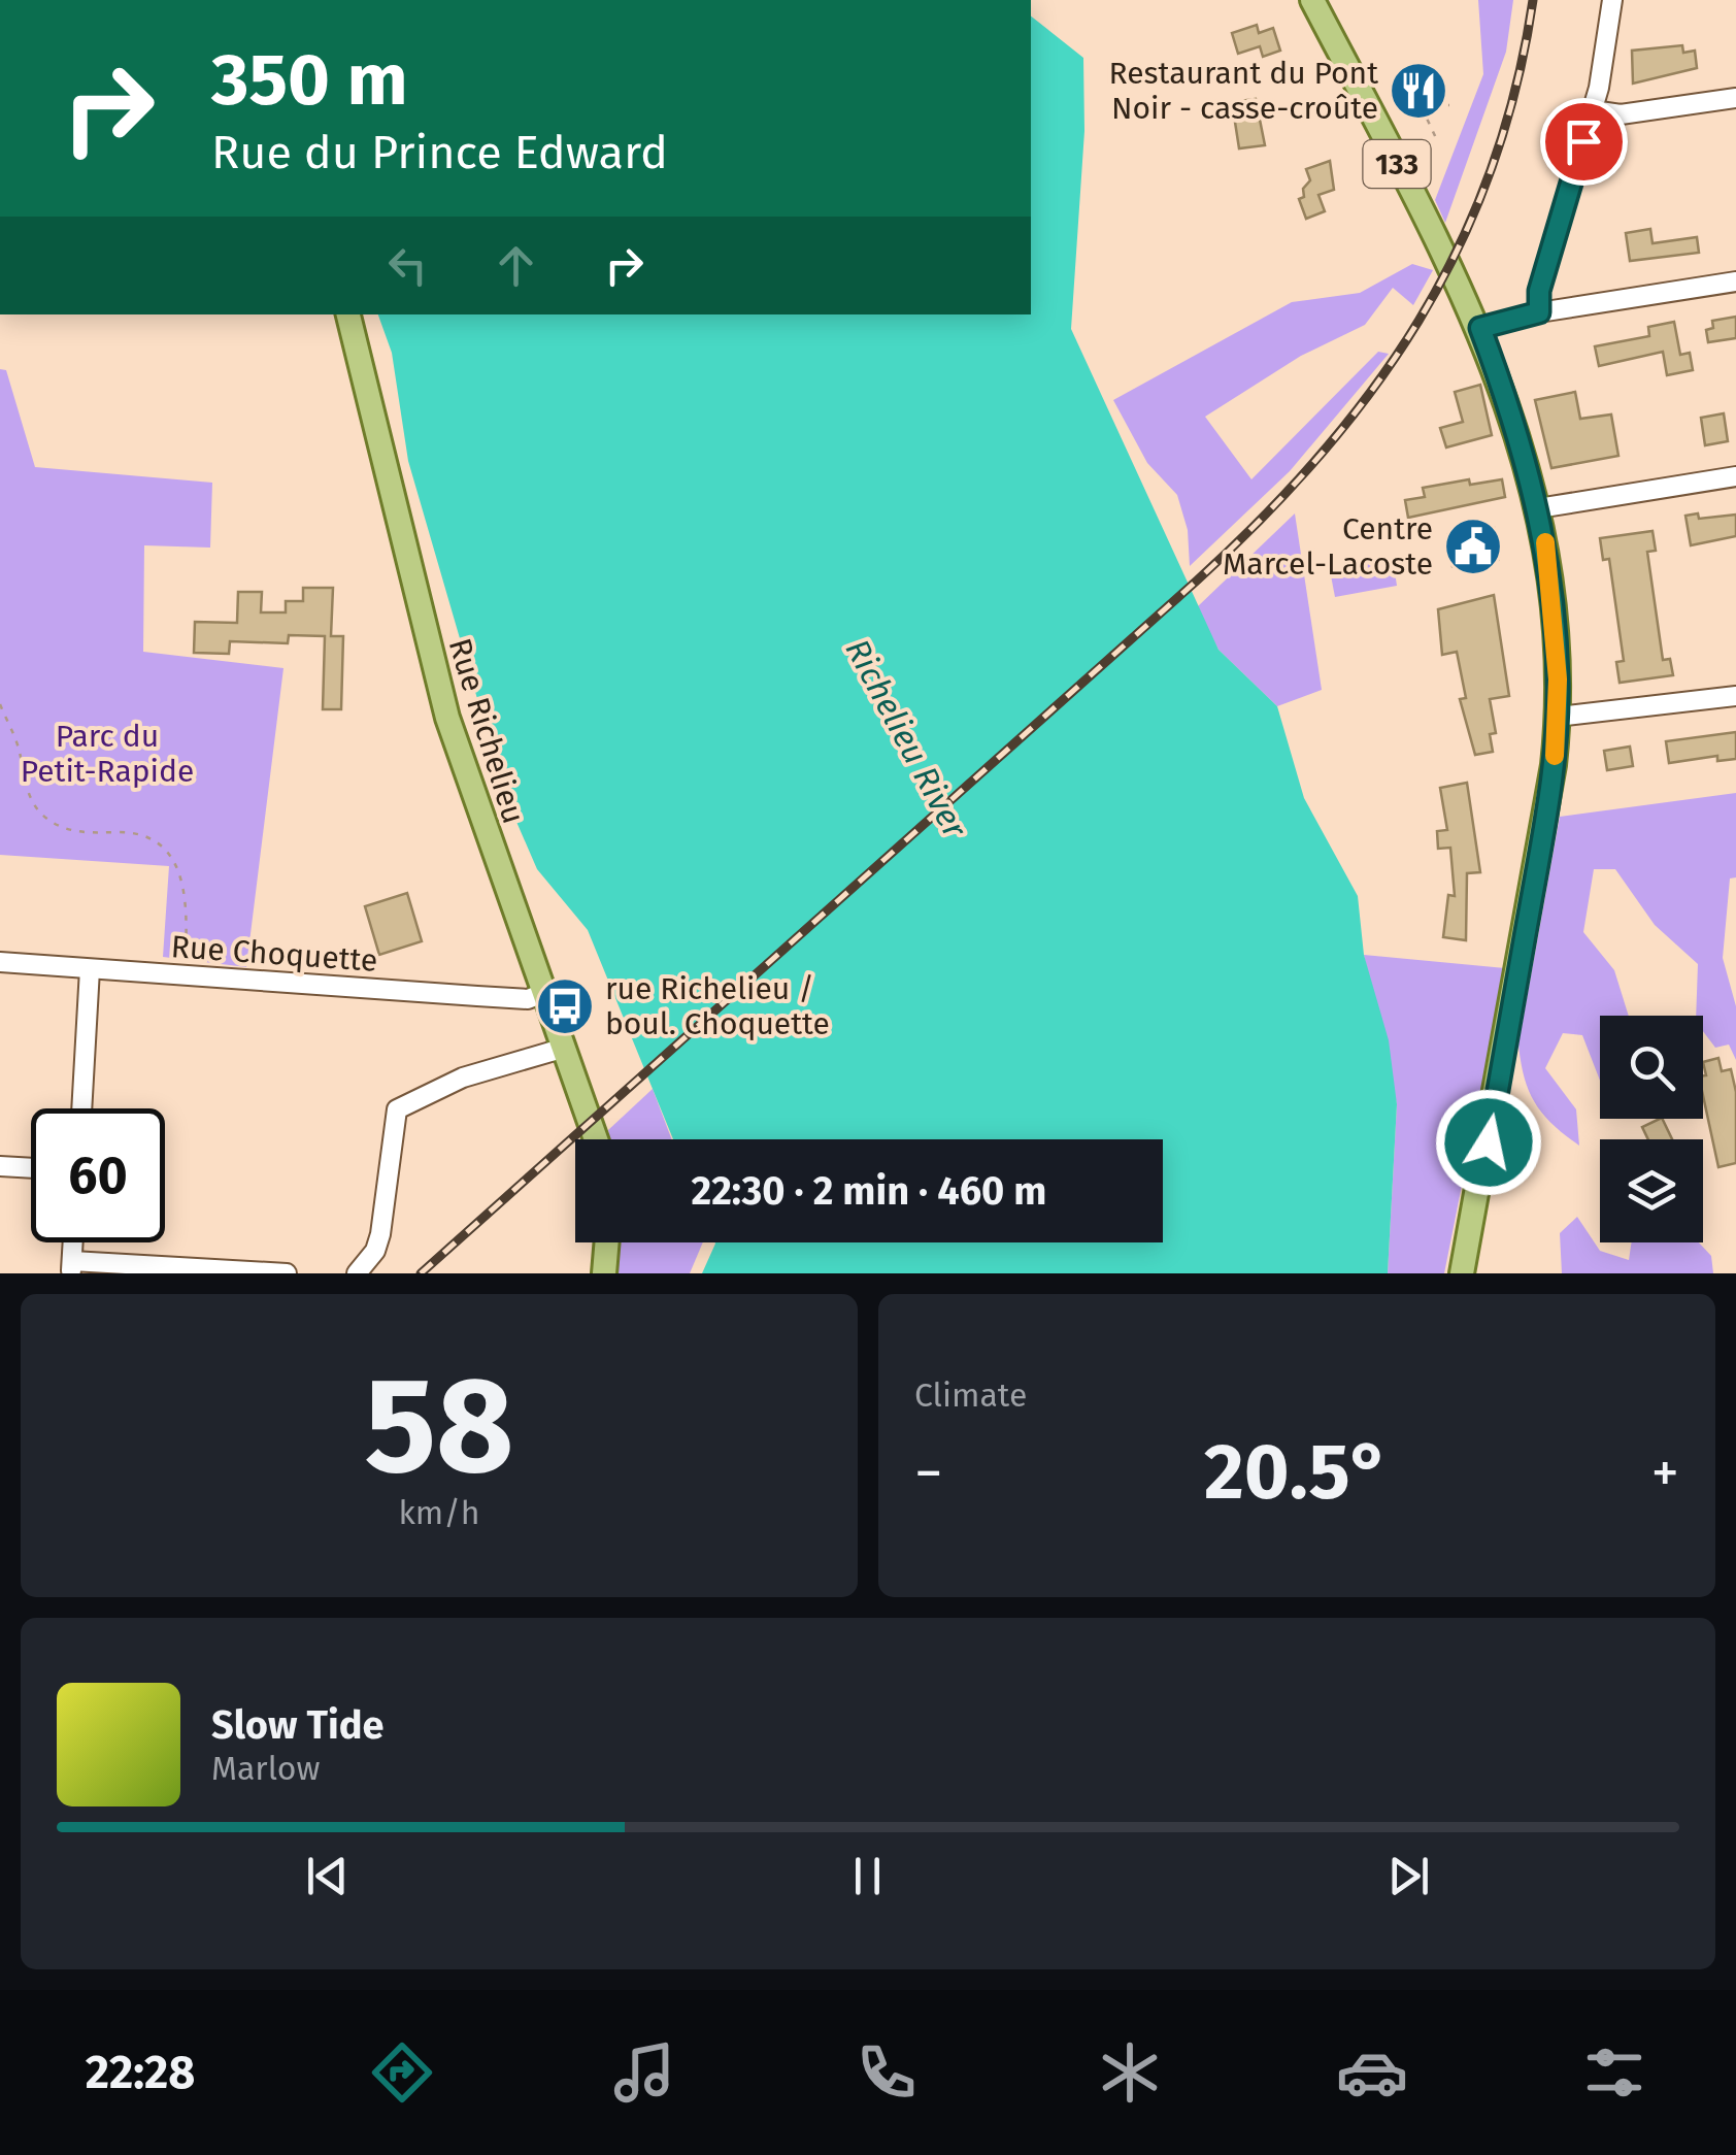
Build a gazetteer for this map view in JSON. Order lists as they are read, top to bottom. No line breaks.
{"streets":{"main road":["133","Rue Richelieu"],"street":["Rue Choquette"]},"crossings":[["Rue Richelieu","Rue Choquette"]],"water":["Richelieu River"],"parks":["Parc du Petit-Rapide"],"places":{"restaurant":["Restaurant du Pont Noir - casse-croûte"],"public building":["Centre Marcel-Lacoste"],"bus stop":["rue Richelieu / boul. Choquette"]},"page":{"turn":["350 m","Rue du Prince Edward"],"limit":"60","trip":"22:30 · 2 min · 460 m","tile":[["58","km/h"],"Climate"],"heat":["−","20.5°","+"],"song":["Slow Tide","Marlow"],"tabs":"22:28"}}
